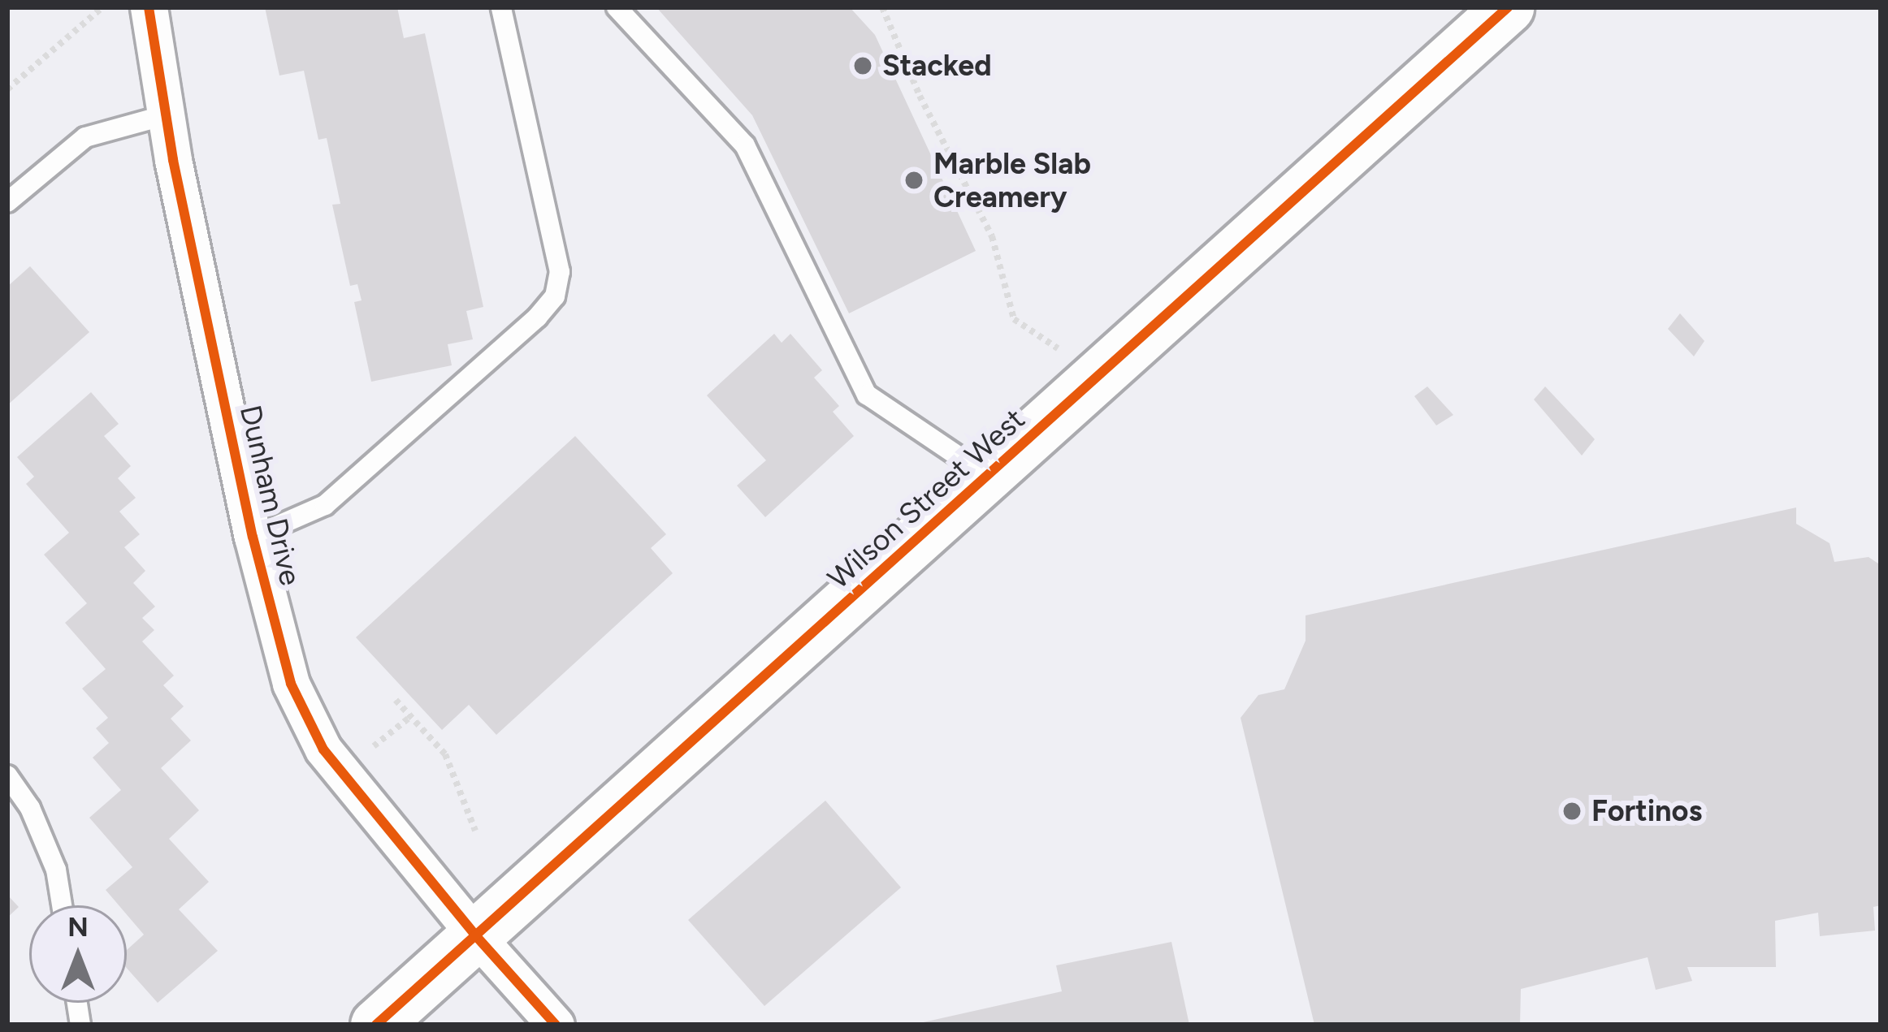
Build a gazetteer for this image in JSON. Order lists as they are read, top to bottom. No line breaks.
{"streets":{"main road":["Wilson Street West"],"street":["Dunham Drive"]},"crossings":[["Dunham Drive","Wilson Street West"]],"places":["Stacked","Marble Slab Creamery","Fortinos"],"north":"top"}
